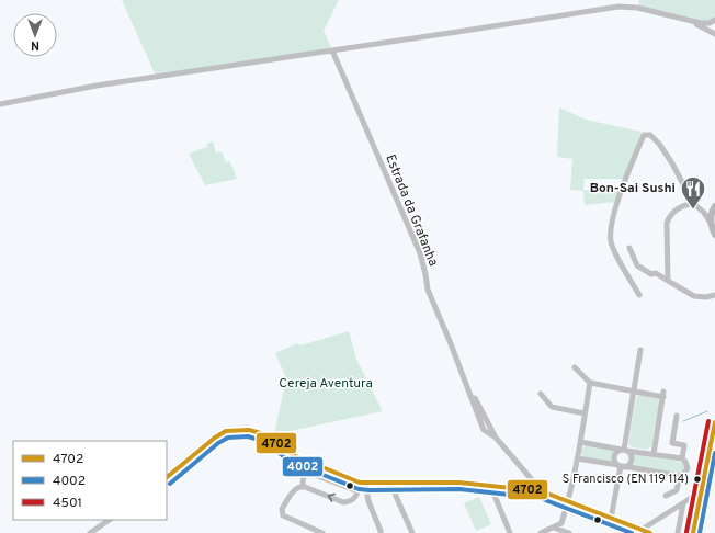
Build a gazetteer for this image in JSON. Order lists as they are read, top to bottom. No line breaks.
{"streets":{"street":["Estrada da Grafanha"]},"parks":["Cereja Aventura"],"places":{"restaurant":["Bon-Sai Sushi"],"other":["S Francisco (EN 119 114)"]},"lines":["transit line 4501","transit line 4702","transit line 4002"],"legend":["4702","4002","4501"],"north":"bottom"}
